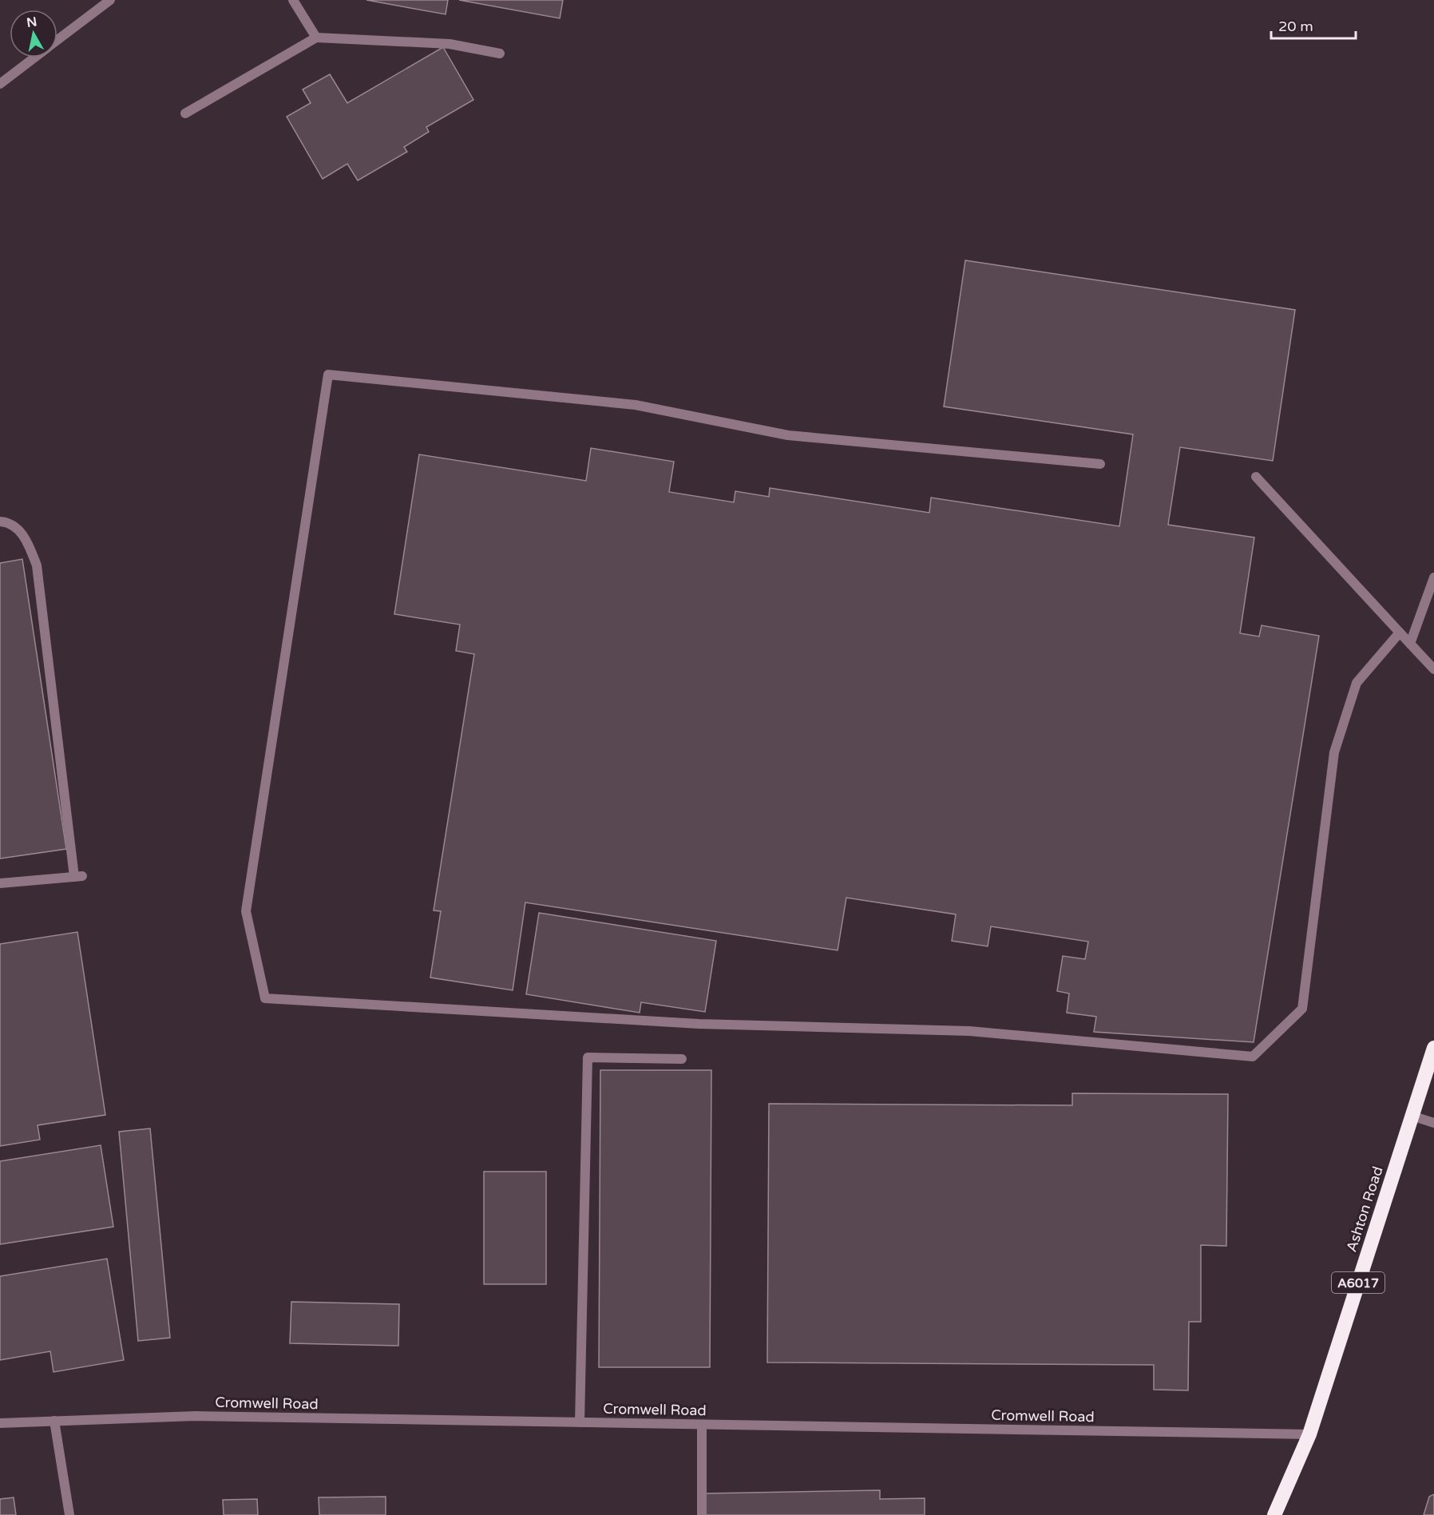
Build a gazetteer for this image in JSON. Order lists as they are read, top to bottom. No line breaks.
{"streets":{"highway":["Ashton Road","A6017"],"street":["Cromwell Road"]},"crossings":[["Ashton Road","Cromwell Road"]],"scale_bar":"20 m","north":"top"}
